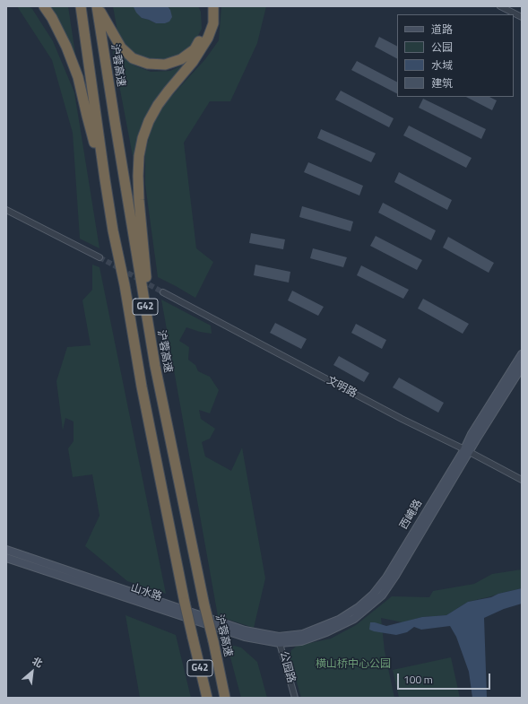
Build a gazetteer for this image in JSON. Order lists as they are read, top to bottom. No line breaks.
{"streets":{"highway":["沪蓉高速","G42"],"street":["文明路","西崦路","山水路","公园路"]},"crossings":[["文明路","西崦路"],["西崦路","山水路"],["西崦路","公园路"],["山水路","公园路"]],"parks":["横山桥中心公园"],"legend":["道路","公园","水域","建筑"],"scale_bar":"100 m","north":"top right"}
